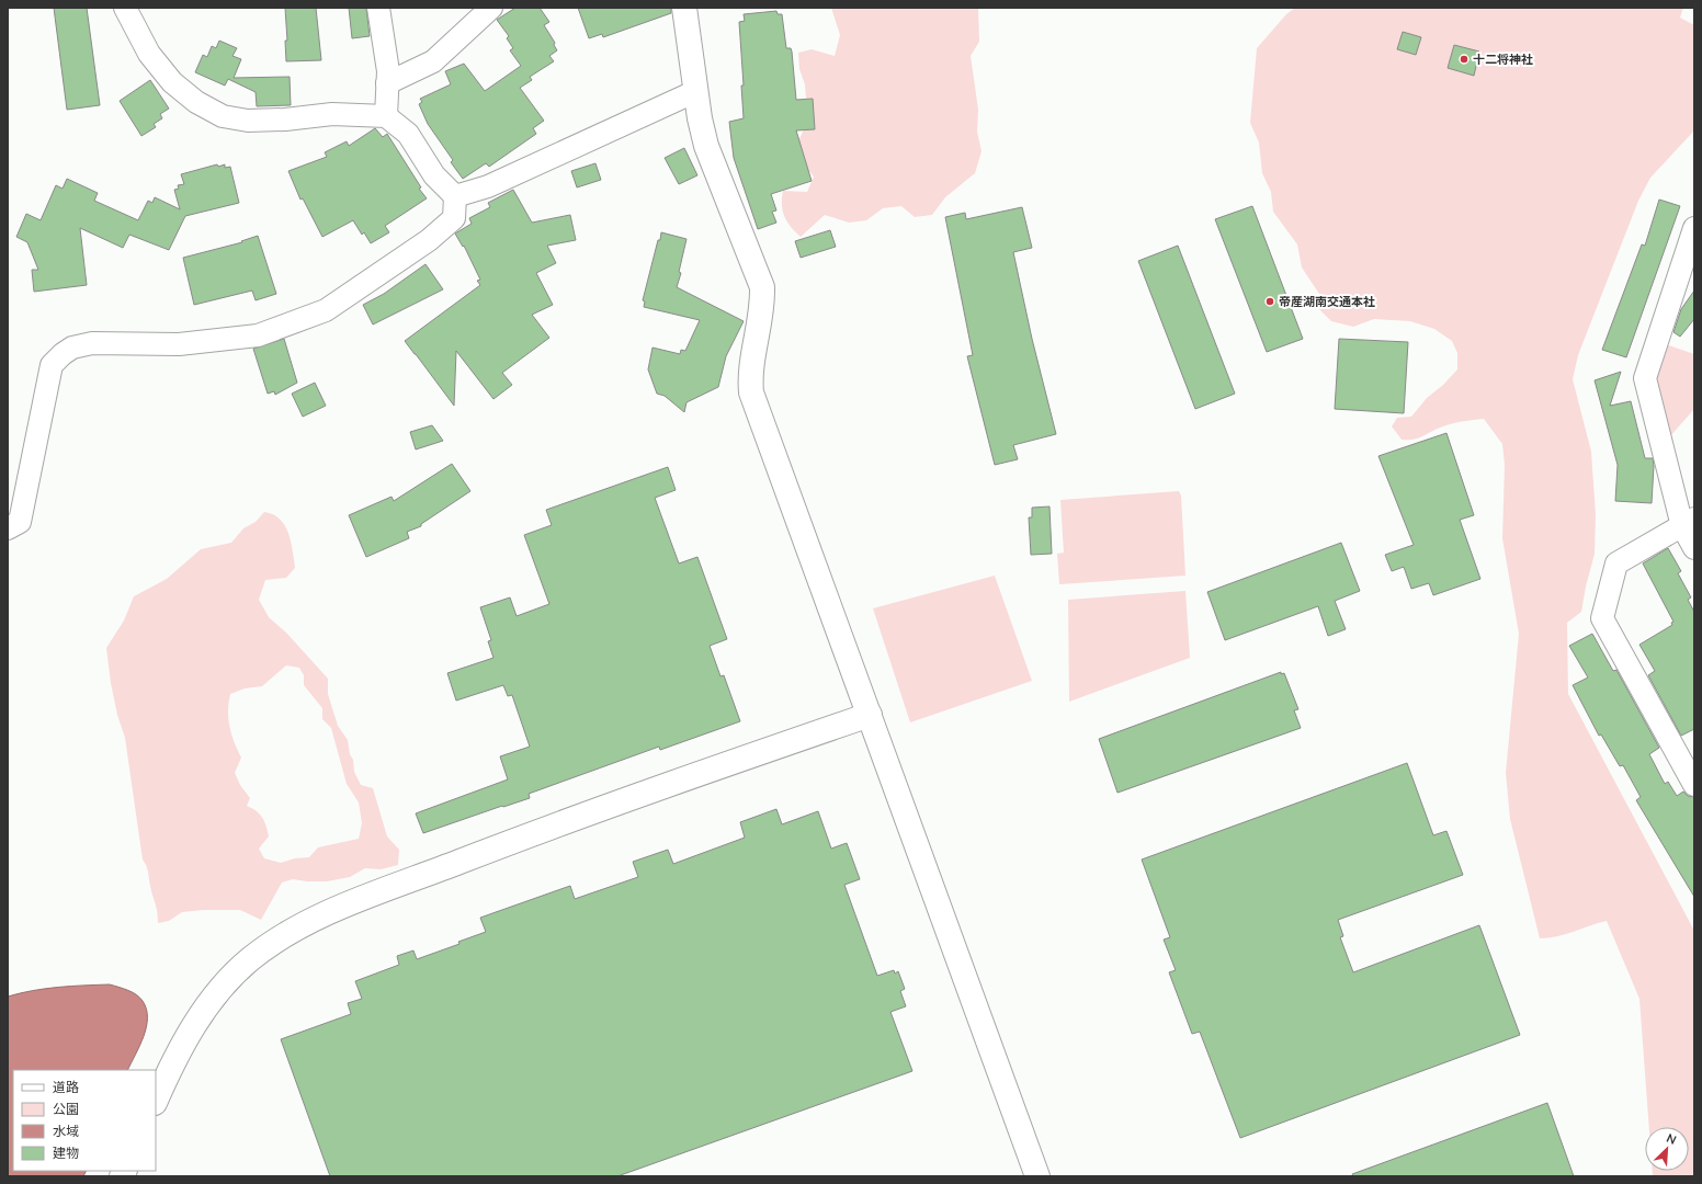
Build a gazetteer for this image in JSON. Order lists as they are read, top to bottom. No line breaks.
{"places":["十二将神社","帝産湖南交通本社"],"legend":["道路","公園","水域","建物"],"north":"top right"}
